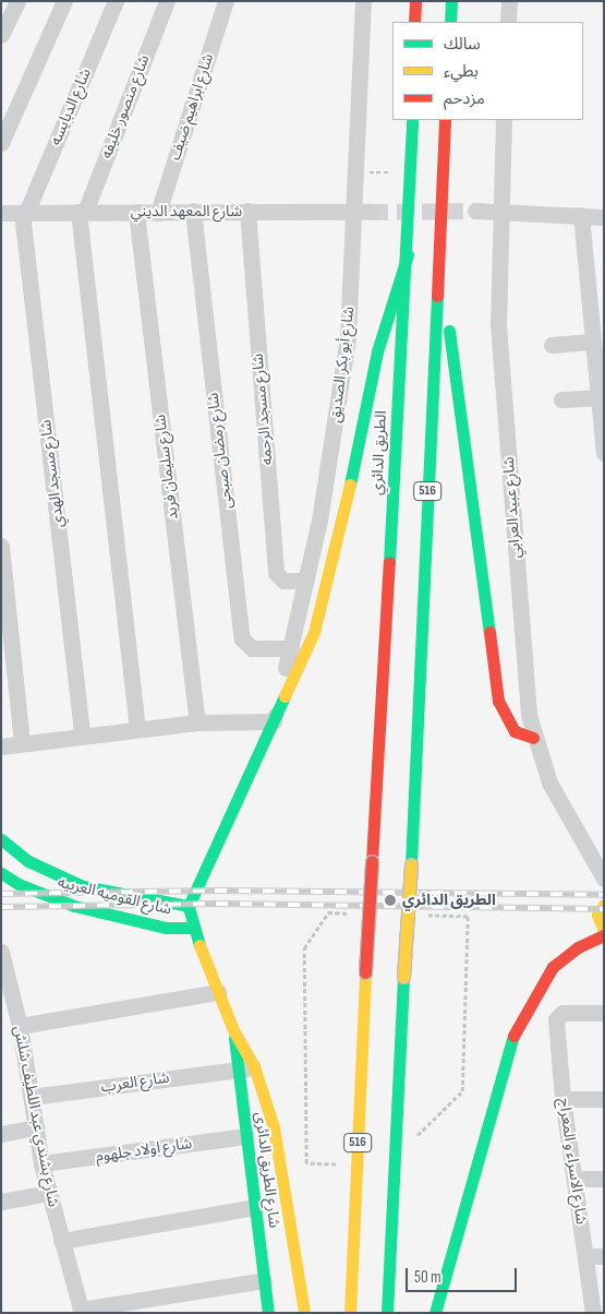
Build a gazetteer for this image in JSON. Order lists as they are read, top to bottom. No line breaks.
{"streets":{"main road":["الطريق الدائري","516","شارع القوميه العربيه","شارع الطريق الدائرى"],"street":["شارع الدبايسه","شارع منصور خليفه","شارع ابراهيم ضيف","شارع المعهد الديني","شارع أبو بكر الصديق","شارع مسجد الرحمه","شارع رمضان صبحى","شارع سليمان فريد","شارع مسجد الهدي","شارع عبيد العرابي","شارع العرب","شارع بشندي عبد اللطيف شلش","شارع اولاد جلهوم","شارع الاسراء و المعراج"]},"crossings":[["شارع الدبايسه","شارع المعهد الديني"],["شارع الدبايسه","شارع مسجد الهدي"],["شارع منصور خليفه","شارع المعهد الديني"],["شارع ابراهيم ضيف","شارع المعهد الديني"],["شارع المعهد الديني","شارع أبو بكر الصديق"],["شارع المعهد الديني","شارع مسجد الرحمه"],["شارع المعهد الديني","شارع رمضان صبحى"],["شارع المعهد الديني","شارع سليمان فريد"],["شارع المعهد الديني","شارع مسجد الهدي"],["شارع أبو بكر الصديق","شارع مسجد الرحمه"],["شارع أبو بكر الصديق","شارع رمضان صبحى"],["شارع العرب","شارع بشندي عبد اللطيف شلش"],["شارع العرب","شارع الطريق الدائرى"],["شارع بشندي عبد اللطيف شلش","شارع اولاد جلهوم"],["شارع اولاد جلهوم","شارع الطريق الدائرى"]],"places":["الطريق الدائري"],"legend":["سالك","بطيء","مزدحم"],"scale_bar":"50 m"}
